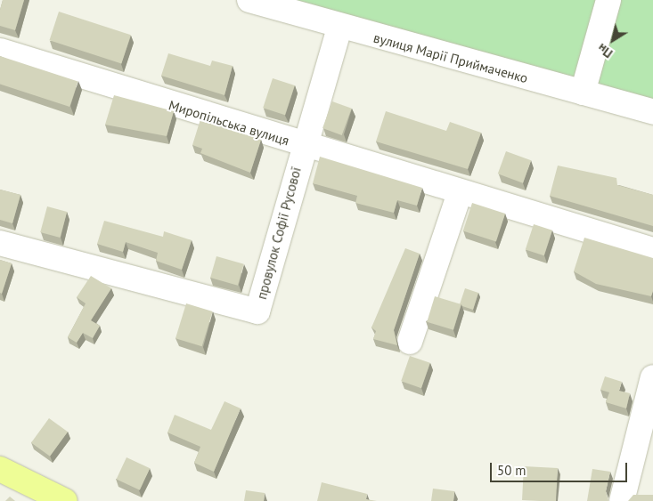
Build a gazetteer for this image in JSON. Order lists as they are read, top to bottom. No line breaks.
{"streets":{"street":["вулиця Марії Приймаченко","Миропільська вулиця","провулок Софії Русової"]},"crossings":[["вулиця Марії Приймаченко","провулок Софії Русової"],["Миропільська вулиця","провулок Софії Русової"]],"scale_bar":"50 m","north":"bottom left"}
